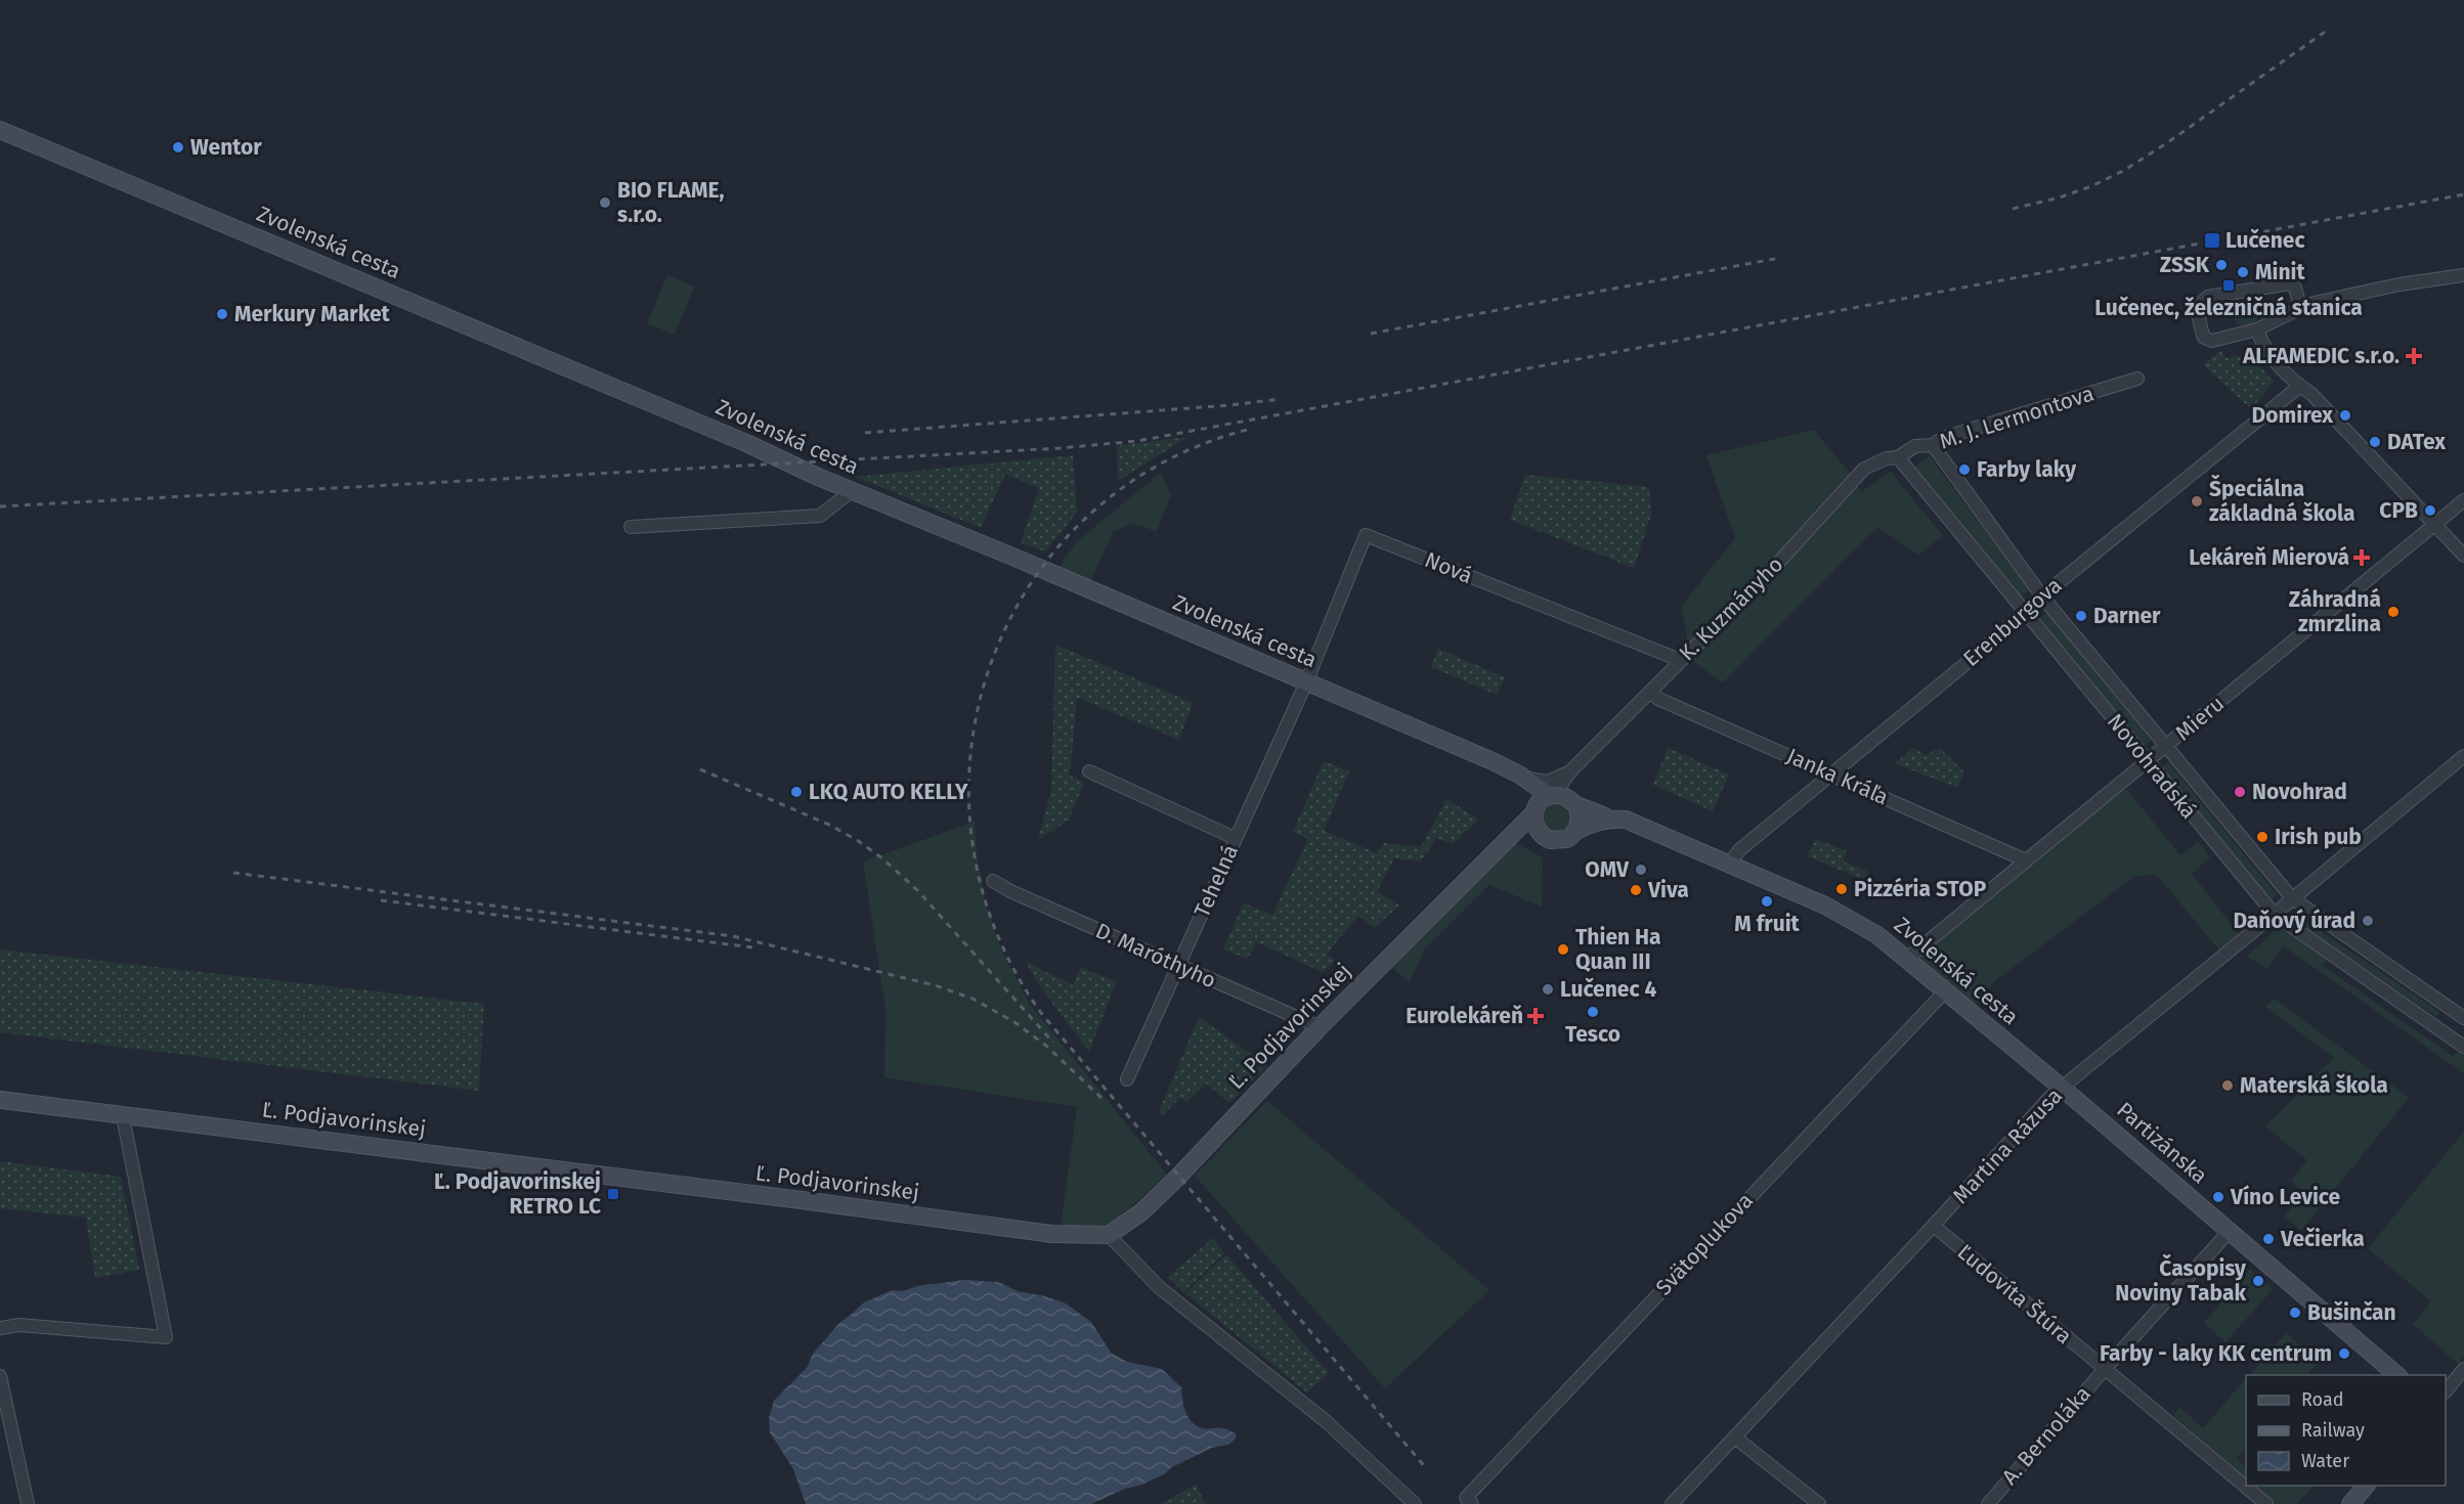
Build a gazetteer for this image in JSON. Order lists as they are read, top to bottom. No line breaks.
{"streets":{"street":["Zvolenská cesta","M. J. Lermontova","Nová","K. Kuzmányho","Erenburgova","Mieru","Novohradská","Janka Kráľa","Tehelná","D. Maróthyho","Ľ. Podjavorinskej","Partizánska","Martina Rázusa","Svätoplukova","Ľudovíta Štúra","A. Bernoláka"]},"crossings":[["Zvolenská cesta","Nová"],["Zvolenská cesta","K. Kuzmányho"],["Zvolenská cesta","Erenburgova"],["Zvolenská cesta","Mieru"],["Zvolenská cesta","Tehelná"],["Zvolenská cesta","Ľ. Podjavorinskej"],["Zvolenská cesta","Partizánska"],["Zvolenská cesta","Martina Rázusa"],["Zvolenská cesta","Svätoplukova"],["M. J. Lermontova","K. Kuzmányho"],["M. J. Lermontova","Novohradská"],["Nová","K. Kuzmányho"],["Nová","Tehelná"],["K. Kuzmányho","Novohradská"],["K. Kuzmányho","Janka Kráľa"],["Erenburgova","Novohradská"],["Erenburgova","Janka Kráľa"],["Mieru","Novohradská"],["Mieru","Janka Kráľa"],["Novohradská","Martina Rázusa"],["Tehelná","D. Maróthyho"],["D. Maróthyho","Ľ. Podjavorinskej"],["Partizánska","Martina Rázusa"],["Partizánska","A. Bernoláka"],["Martina Rázusa","Ľudovíta Štúra"],["Ľudovíta Štúra","A. Bernoláka"]],"places":{"other":["Wentor","BIO FLAME, s.r.o.","ZSSK","Minit","Merkury Market","Domirex","DATex","Farby laky","Špeciálna základná škola","CPB","Záhradná zmrzlina","Darner","LKQ AUTO KELLY","Novohrad","Irish pub","OMV","Pizzéria STOP","Viva","M fruit","Daňový úrad","Thien Ha Quan III","Lučenec 4","Tesco","Materská škola","Víno Levice","Večierka","Časopisy Noviny Tabak","Bušinčan","Farby - laky KK centrum"],"transit":["Lučenec","Lučenec, železničná stanica","Ľ. Podjavorinskej RETRO LC"],"health":["ALFAMEDIC s.r.o.","Lekáreň Mierová","Eurolekáreň"]},"legend":["Road","Railway","Water"]}
